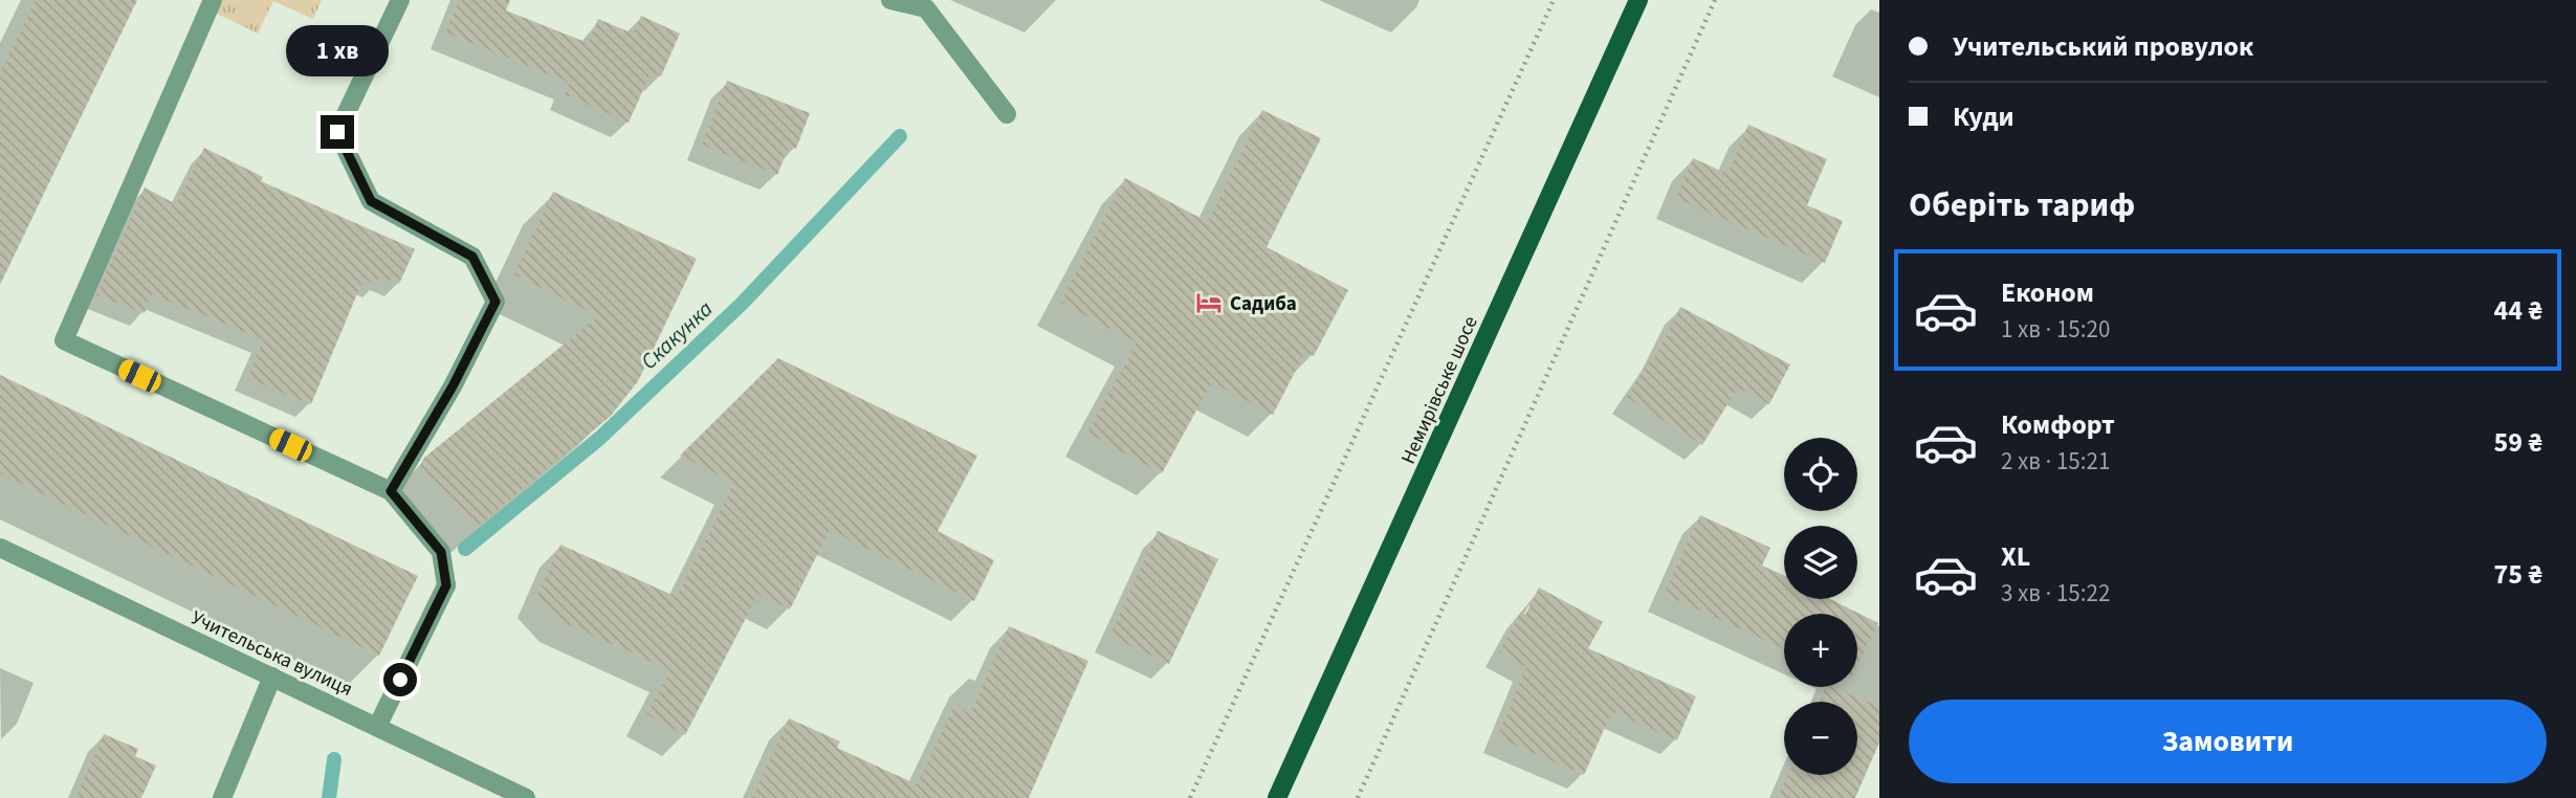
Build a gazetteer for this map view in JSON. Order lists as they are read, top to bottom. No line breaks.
{"streets":{"main road":["Немирівське шосе"],"street":["Учительська вулиця"]},"water":["Скакунка"],"places":{"hotel":["Садиба"]},"page":{"banner":["Учительський провулок","Куди"],"bubble":"1 хв","heading":"Оберіть тариф","list":[{"name":"Економ","note":"1 хв · 15:20","value":"44 ₴"},{"name":"Комфорт","note":"2 хв · 15:21","value":"59 ₴"},{"name":"XL","note":"3 хв · 15:22","value":"75 ₴"}],"map_buttons":["+","−"],"buttons":"Замовити"}}
